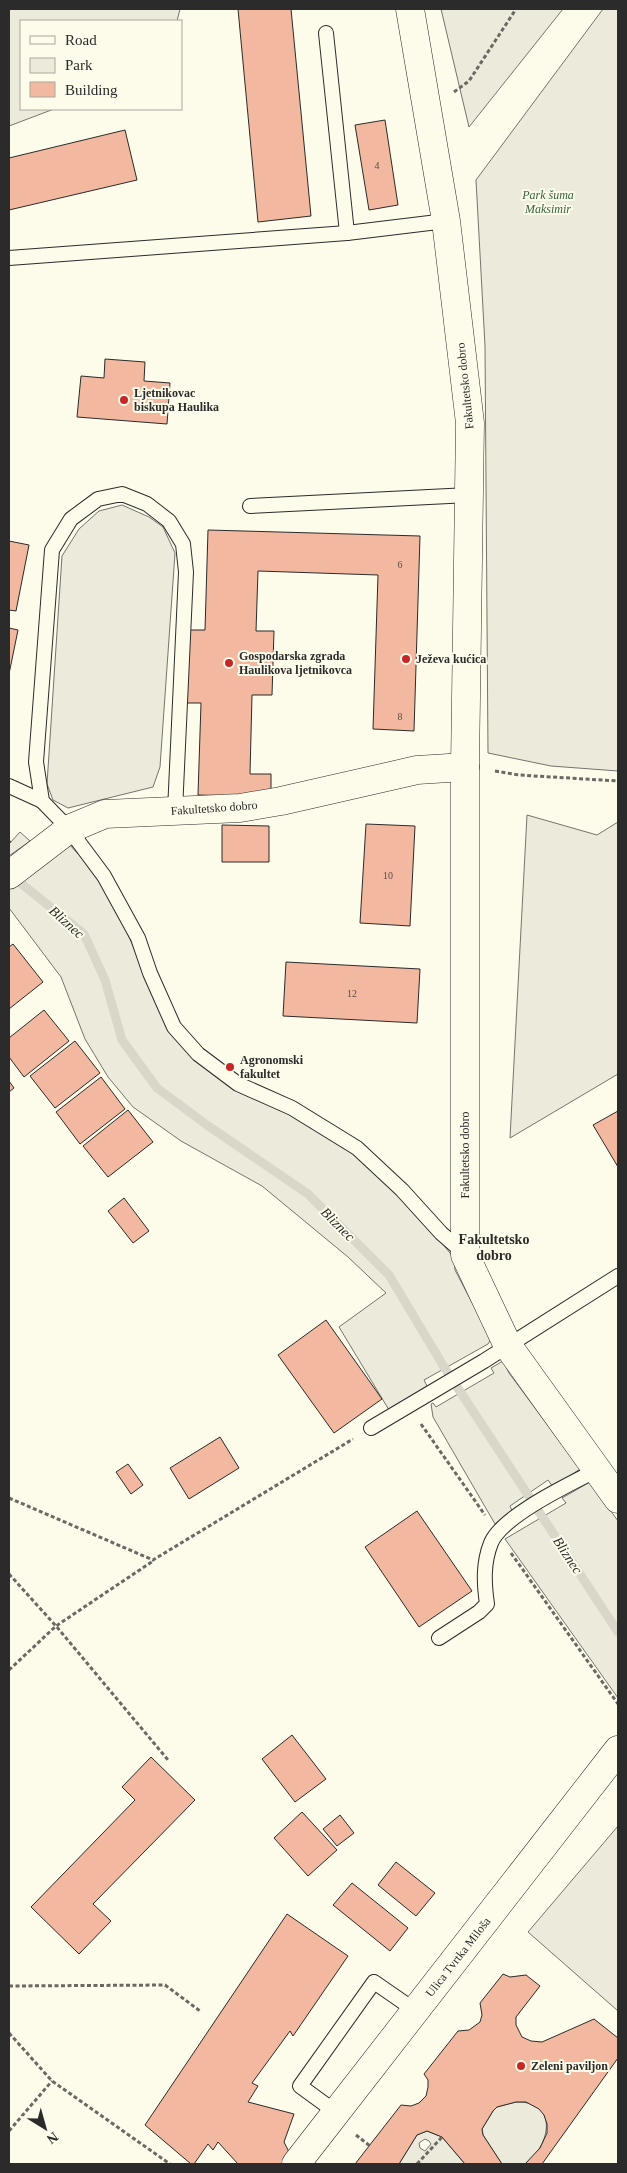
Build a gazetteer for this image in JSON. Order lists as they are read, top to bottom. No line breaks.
{"streets":{"street":["Fakultetsko dobro","Ulica Tvrtka Miloša"]},"districts":["Fakultetsko dobro"],"water":["Bliznec"],"parks":["Park šuma Maksimir"],"places":["Ljetnikovac biskupa Haulika","Ježeva kućica","Gospodarska zgrada Haulikova ljetnikovca","Agronomski fakultet","Zeleni paviljon"],"house_numbers":["4","6","8","10","12"],"legend":["Road","Park","Building"],"north":"bottom right"}
